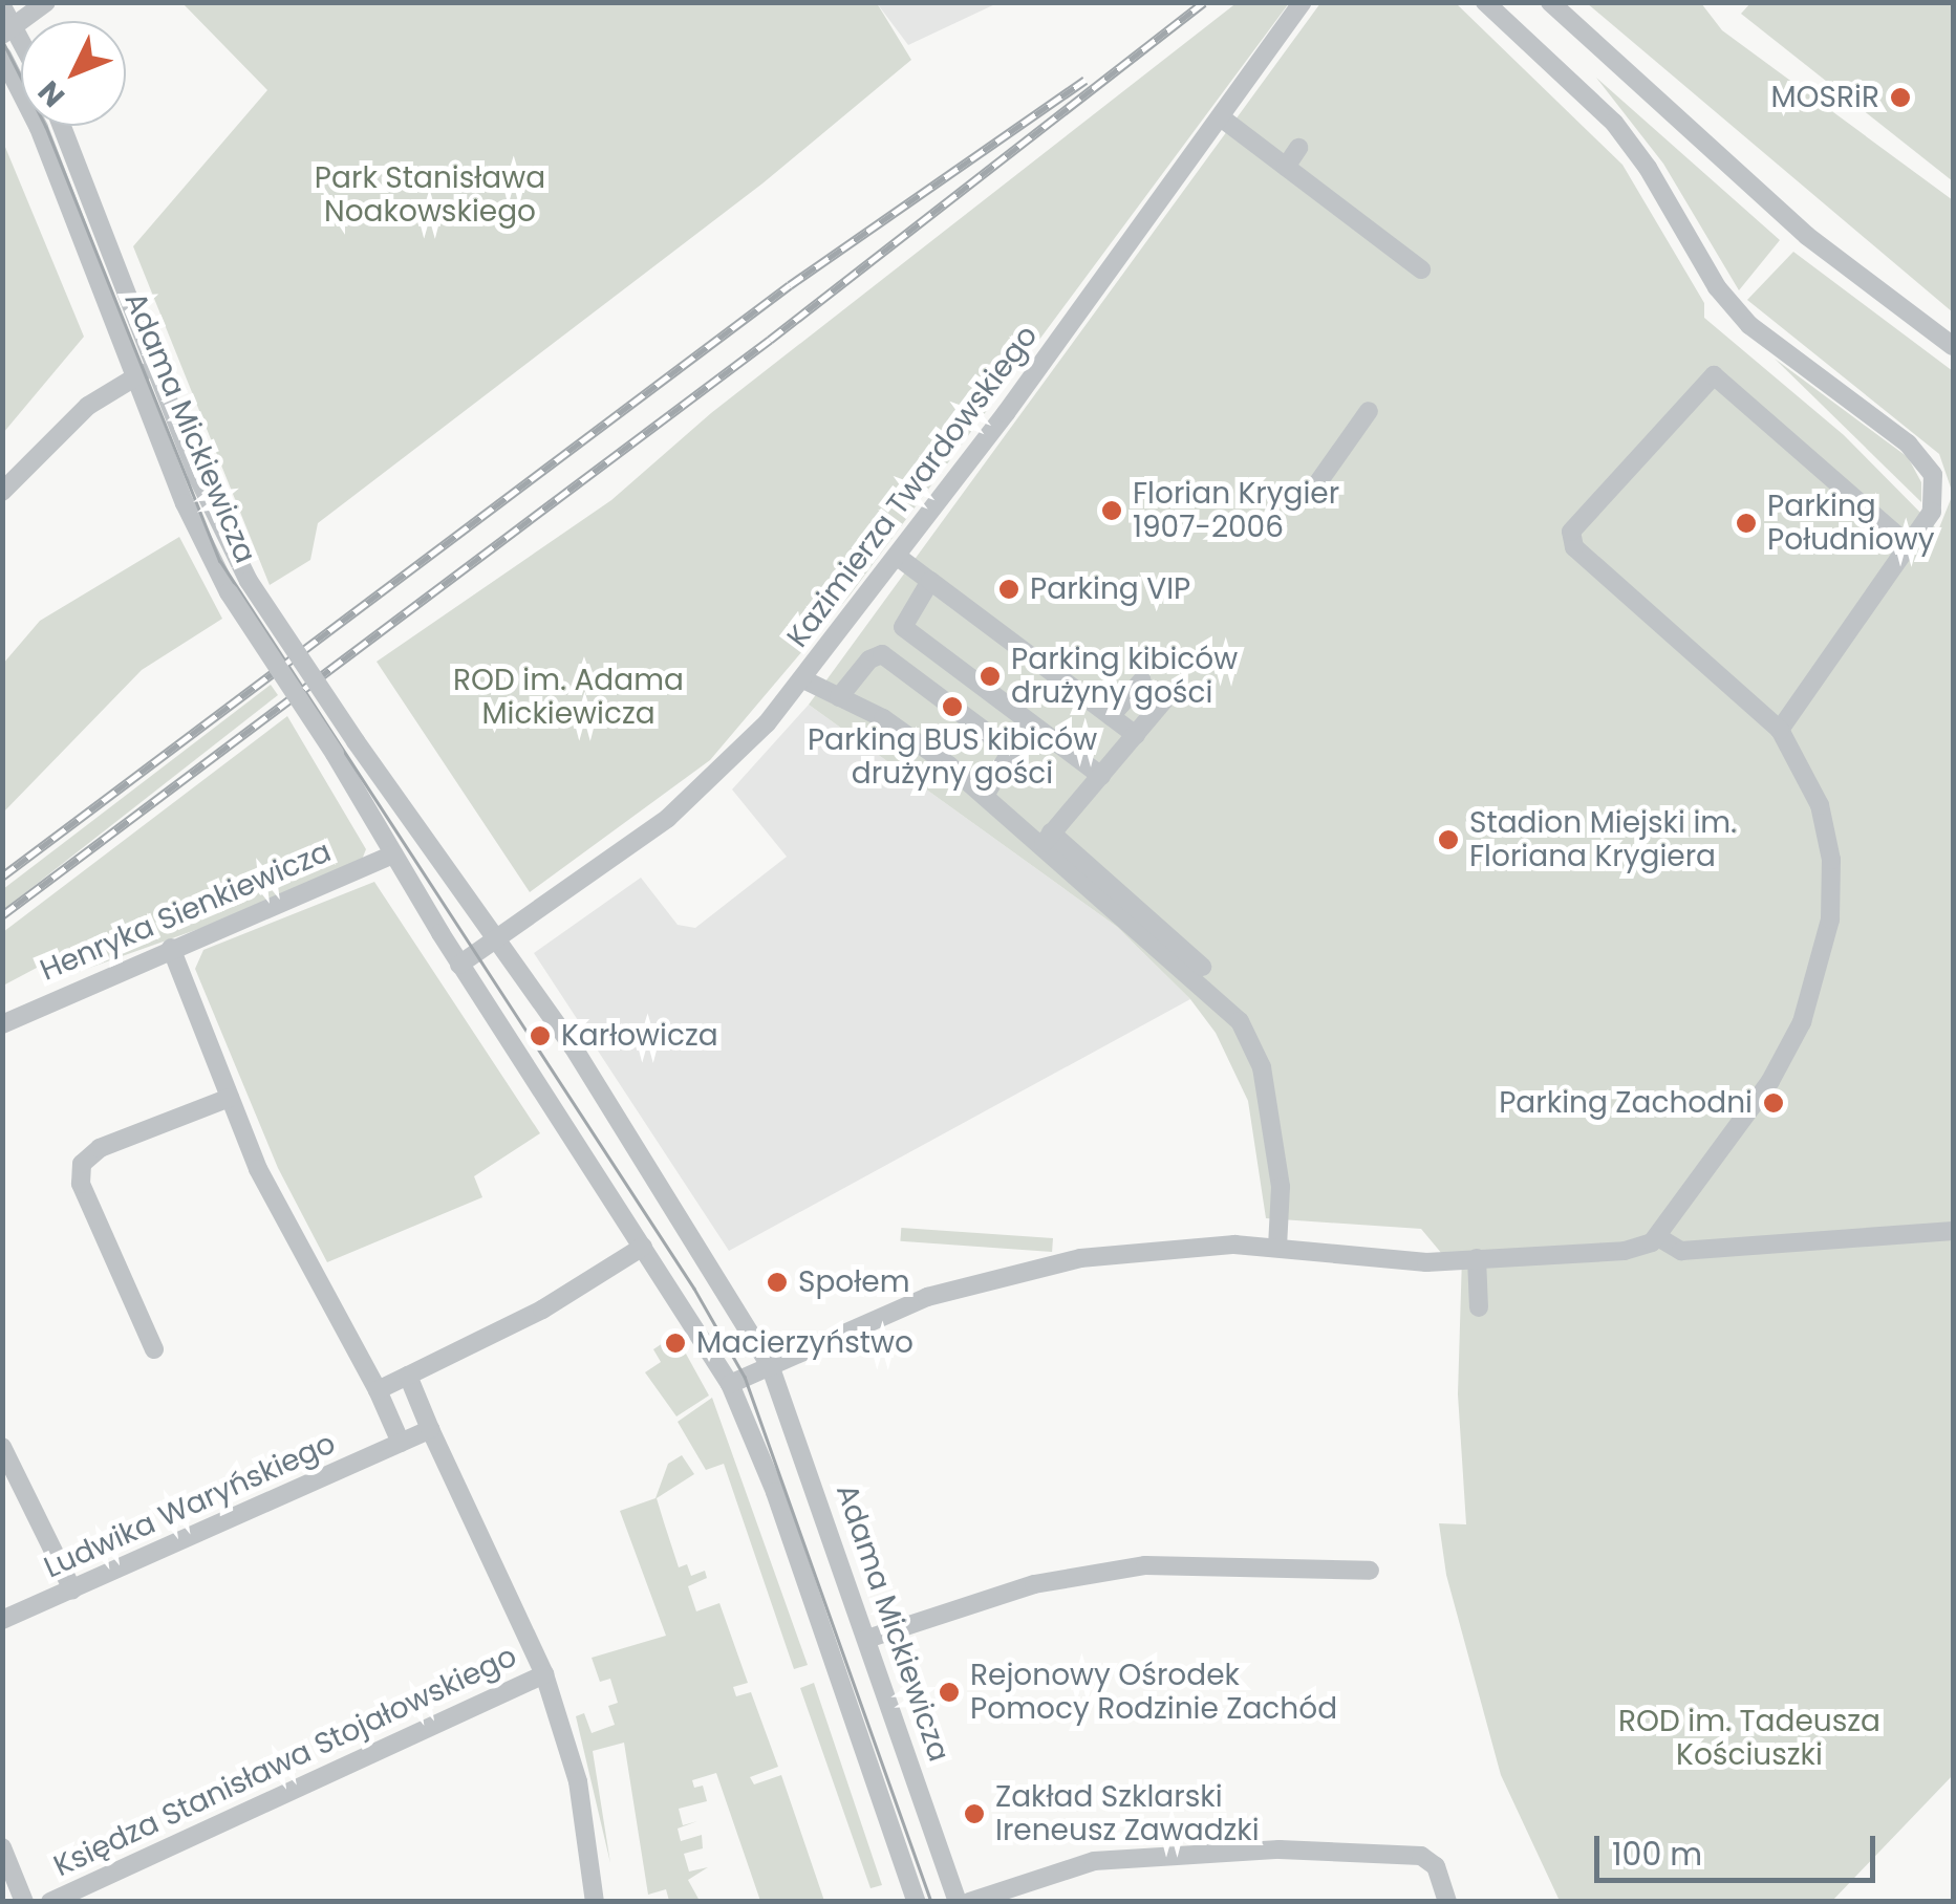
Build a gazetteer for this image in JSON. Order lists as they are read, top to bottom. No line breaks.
{"streets":{"street":["Adama Mickiewicza","Kazimierza Twardowskiego","Henryka Sienkiewicza","Ludwika Waryńskiego","Księdza Stanisława Stojałowskiego"]},"crossings":[["Adama Mickiewicza","Kazimierza Twardowskiego"],["Adama Mickiewicza","Henryka Sienkiewicza"]],"parks":["Park Stanisława Noakowskiego","ROD im. Adama Mickiewicza","ROD im. Tadeusza Kościuszki"],"places":["MOSRiR","Florian Krygier 1907-2006","Parking Południowy","Parking VIP","Parking kibiców drużyny gości","Parking BUS kibiców drużyny gości","Stadion Miejski im. Floriana Krygiera","Karłowicza","Parking Zachodni","Społem","Macierzyństwo","Rejonowy Ośrodek Pomocy Rodzinie Zachód","Zakład Szklarski Ireneusz Zawadzki"],"scale_bar":"100 m","north":"bottom left"}
